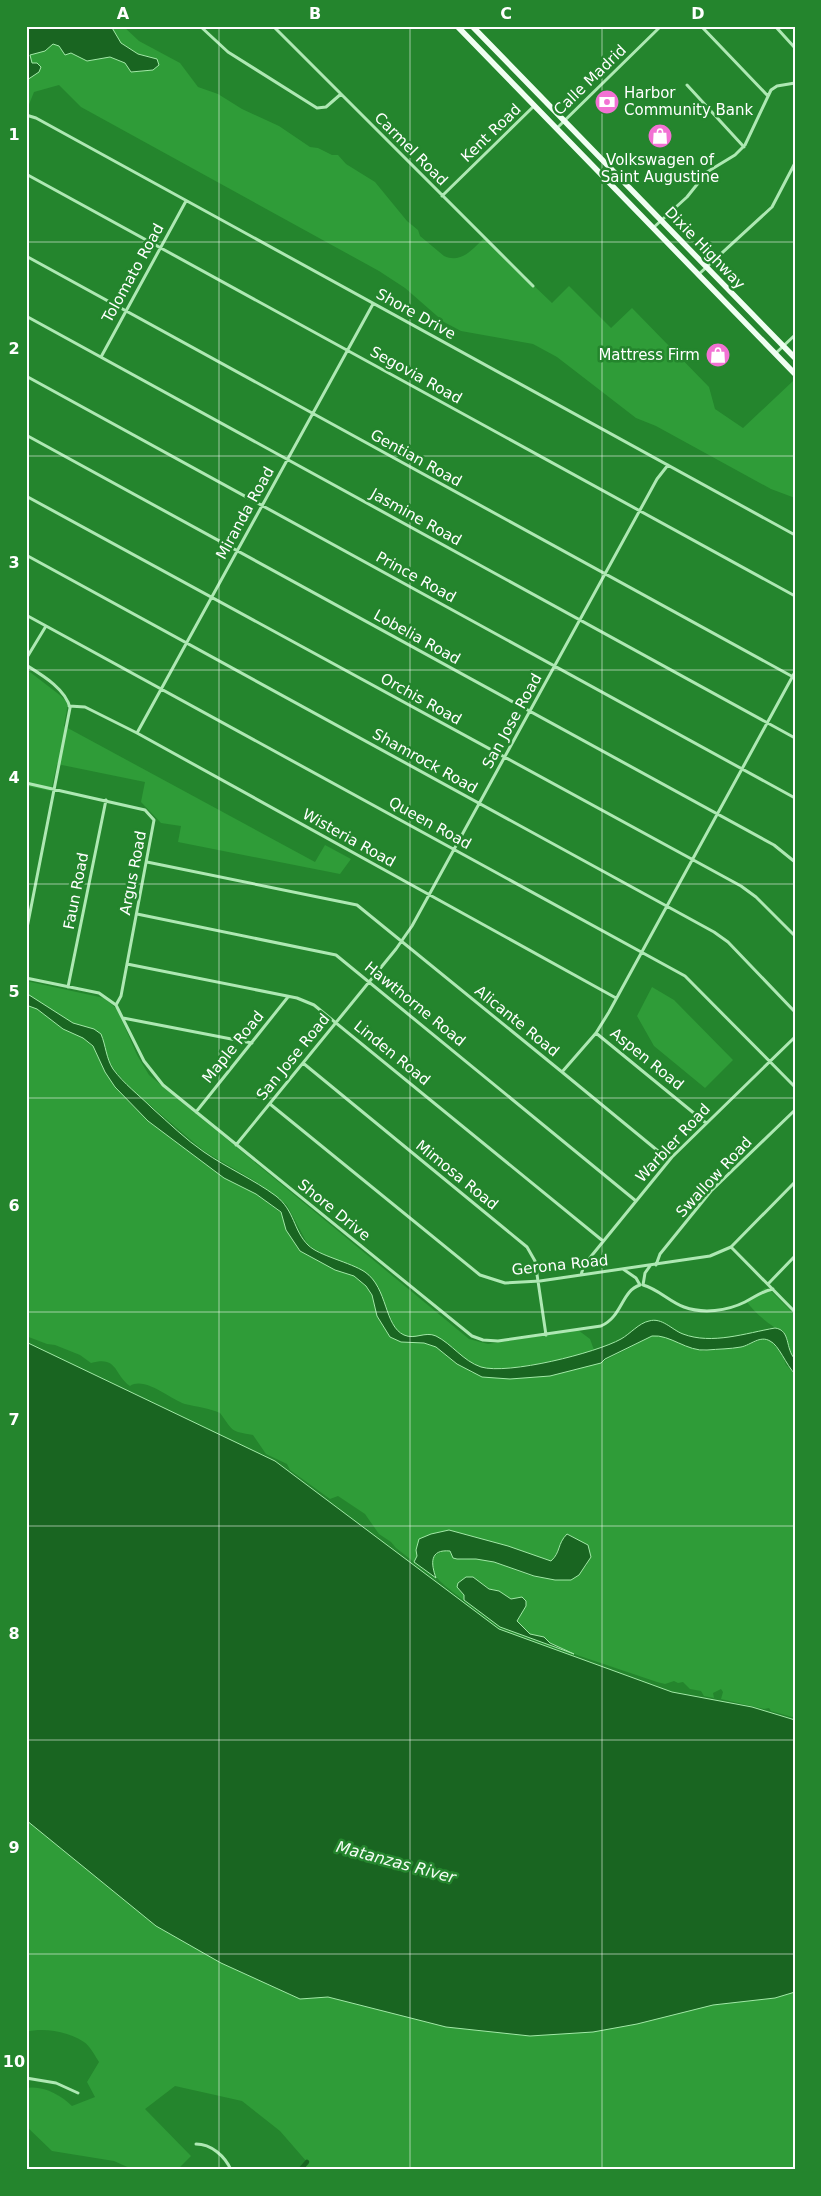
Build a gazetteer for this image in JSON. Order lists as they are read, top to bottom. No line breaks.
{"streets":{"main road":["Dixie Highway"],"street":["Calle Madrid","Kent Road","Carmel Road","Tolomato Road","Shore Drive","Segovia Road","Gentian Road","Miranda Road","Jasmine Road","Prince Road","Lobelia Road","Orchis Road","San Jose Road","Shamrock Road","Queen Road","Wisteria Road","Argus Road","Faun Road","Hawthorne Road","Alicante Road","Maple Road","Linden Road","Aspen Road","Warbler Road","Mimosa Road","Swallow Road","Gerona Road"]},"crossings":[["Calle Madrid","Dixie Highway"],["Kent Road","Carmel Road"],["Tolomato Road","Shore Drive"],["Tolomato Road","Segovia Road"],["Tolomato Road","Gentian Road"],["Tolomato Road","Jasmine Road"],["Shore Drive","Miranda Road"],["Shore Drive","San Jose Road"],["Shore Drive","Argus Road"],["Shore Drive","Maple Road"],["Shore Drive","Mimosa Road"],["Shore Drive","Gerona Road"],["Segovia Road","Miranda Road"],["Segovia Road","San Jose Road"],["Gentian Road","Miranda Road"],["Gentian Road","San Jose Road"],["Gentian Road","Alicante Road"],["Miranda Road","Jasmine Road"],["Miranda Road","Prince Road"],["Miranda Road","Lobelia Road"],["Miranda Road","Orchis Road"],["Miranda Road","Shamrock Road"],["Miranda Road","Queen Road"],["Miranda Road","Wisteria Road"],["Jasmine Road","San Jose Road"],["Jasmine Road","Alicante Road"],["Prince Road","San Jose Road"],["Prince Road","Alicante Road"],["Lobelia Road","San Jose Road"],["Lobelia Road","Alicante Road"],["Orchis Road","San Jose Road"],["Orchis Road","Alicante Road"],["San Jose Road","Shamrock Road"],["San Jose Road","Queen Road"],["San Jose Road","Wisteria Road"],["San Jose Road","Hawthorne Road"],["San Jose Road","Alicante Road"],["San Jose Road","Linden Road"],["San Jose Road","Mimosa Road"],["San Jose Road","Gerona Road"],["Shamrock Road","Alicante Road"],["Queen Road","Alicante Road"],["Queen Road","Warbler Road"],["Wisteria Road","Alicante Road"],["Argus Road","Faun Road"],["Argus Road","Hawthorne Road"],["Argus Road","Alicante Road"],["Argus Road","Linden Road"],["Hawthorne Road","Warbler Road"],["Alicante Road","Aspen Road"],["Maple Road","Linden Road"],["Linden Road","Warbler Road"],["Aspen Road","Warbler Road"],["Warbler Road","Gerona Road"],["Mimosa Road","Gerona Road"],["Swallow Road","Gerona Road"]],"water":["Matanzas River"],"places":{"bank":["Harbor Community Bank"],"shop":["Volkswagen of Saint Augustine","Mattress Firm"]},"grid":{"columns":["A","B","C","D"],"rows":["1","2","3","4","5","6","7","8","9","10"]}}
